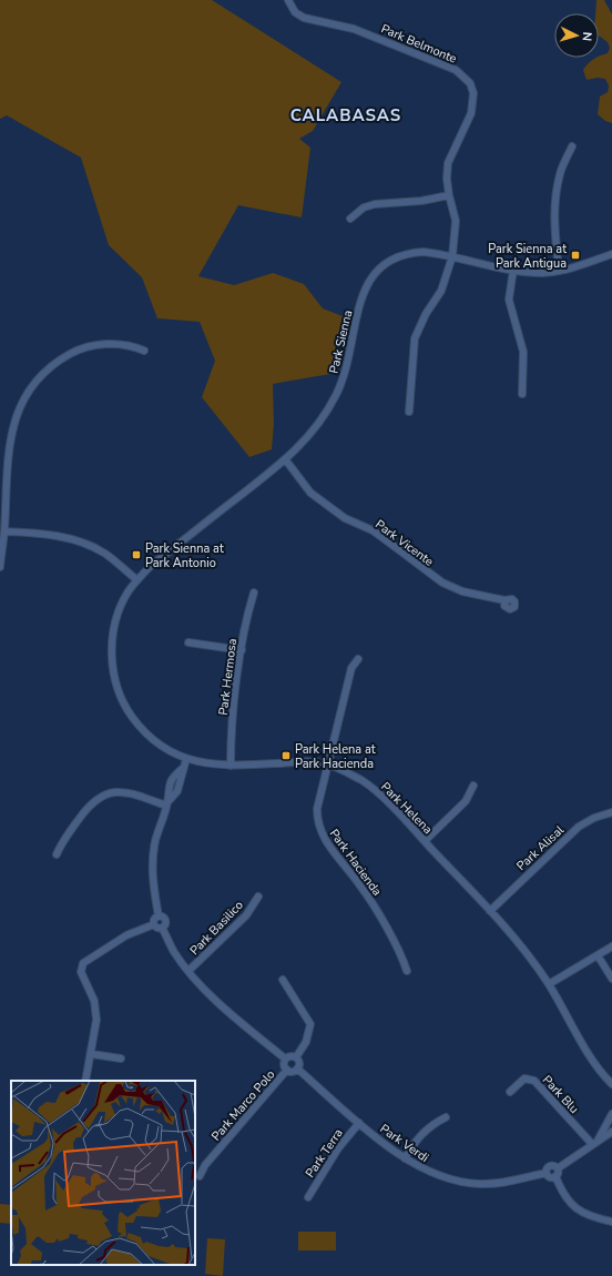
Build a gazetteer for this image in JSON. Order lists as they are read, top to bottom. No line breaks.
{"streets":{"street":["Park Belmonte","Park Sienna","Park Vicente","Park Hermosa","Park Helena","Park Alisal","Park Hacienda","Park Basilico","Park Blu","Park Marco Polo","Park Verdi","Park Terra"]},"crossings":[["Park Belmonte","Park Sienna"],["Park Sienna","Park Vicente"],["Park Sienna","Park Helena"],["Park Hermosa","Park Helena"],["Park Helena","Park Alisal"],["Park Helena","Park Hacienda"],["Park Blu","Park Verdi"],["Park Marco Polo","Park Verdi"],["Park Verdi","Park Terra"]],"districts":["CALABASAS"],"places":{"transit":["Park Sienna at Park Antigua","Park Sienna at Park Antonio","Park Helena at Park Hacienda"]},"north":"right"}
